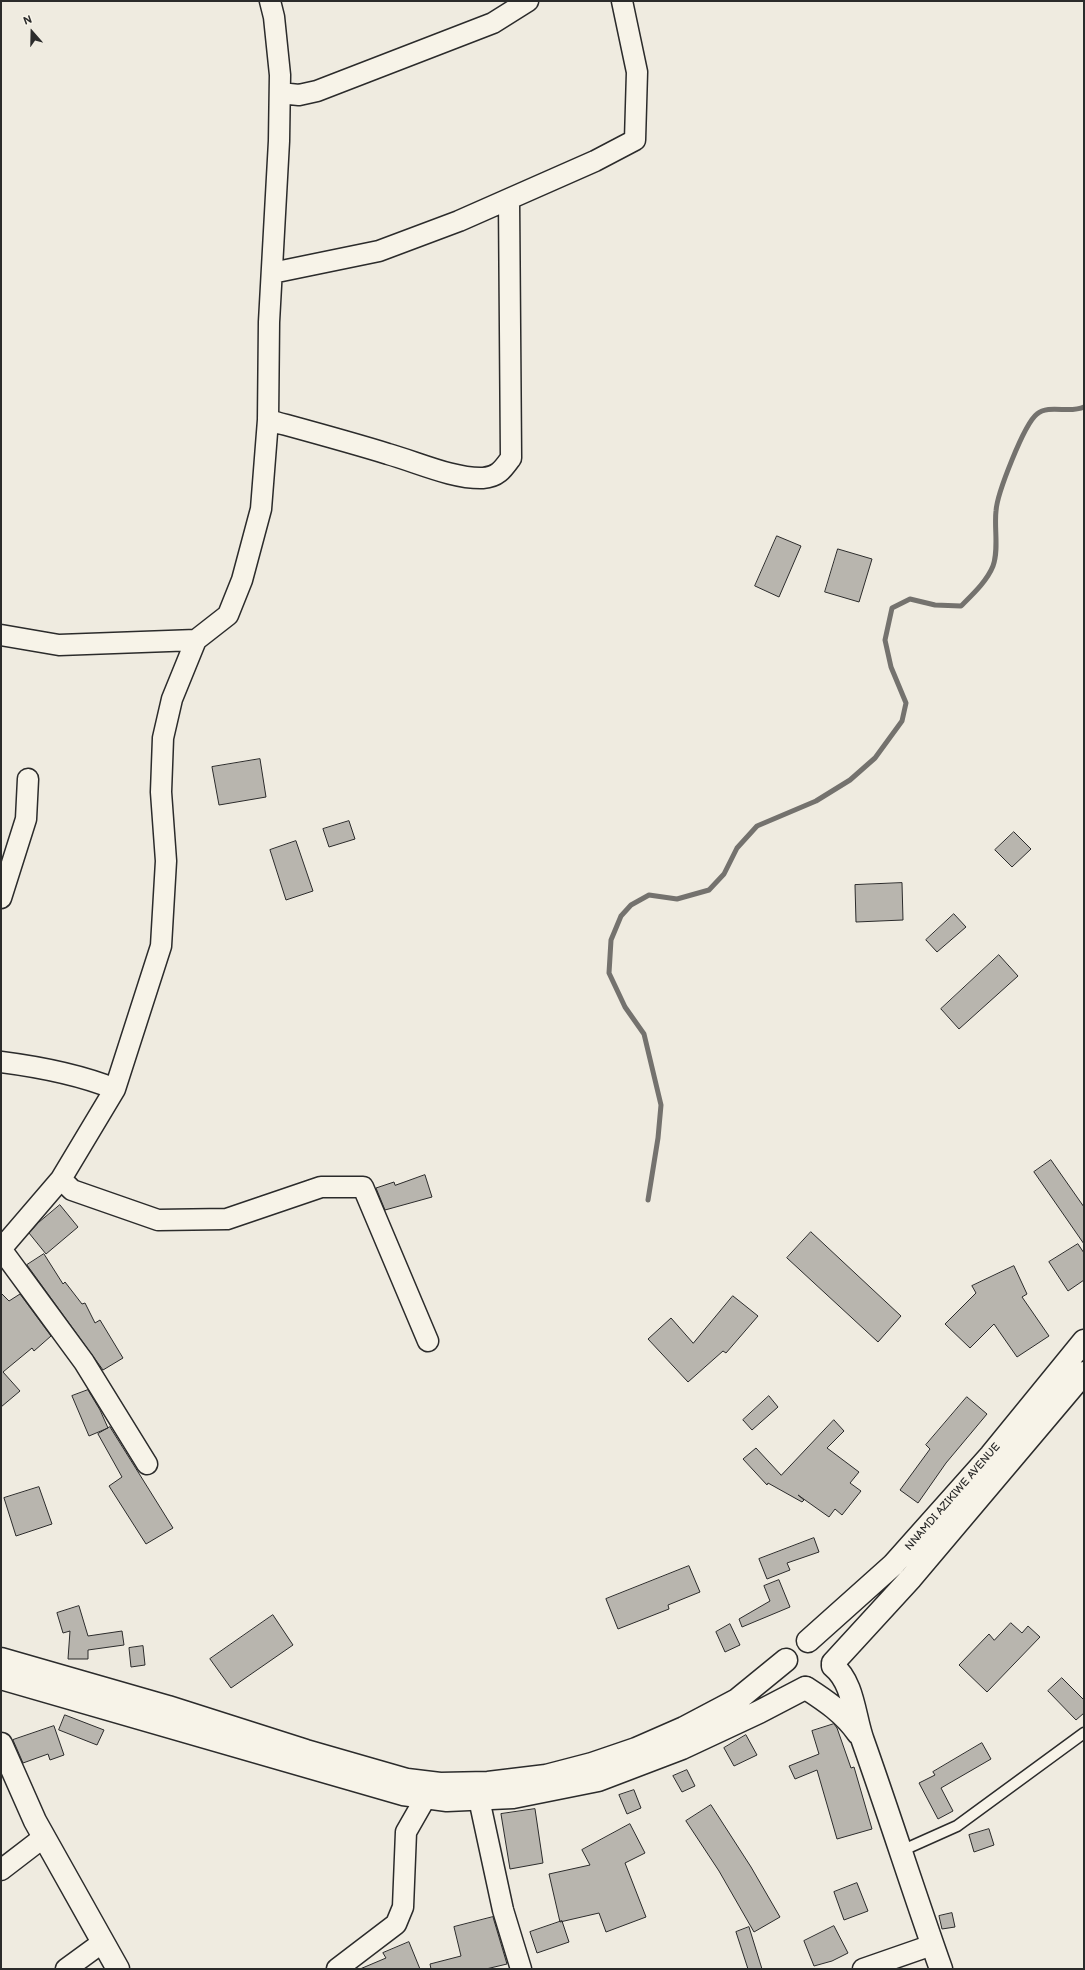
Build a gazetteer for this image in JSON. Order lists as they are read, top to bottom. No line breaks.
{"streets":{"main road":["NNAMDI AZIKIWE AVENUE"]},"north":"top"}
